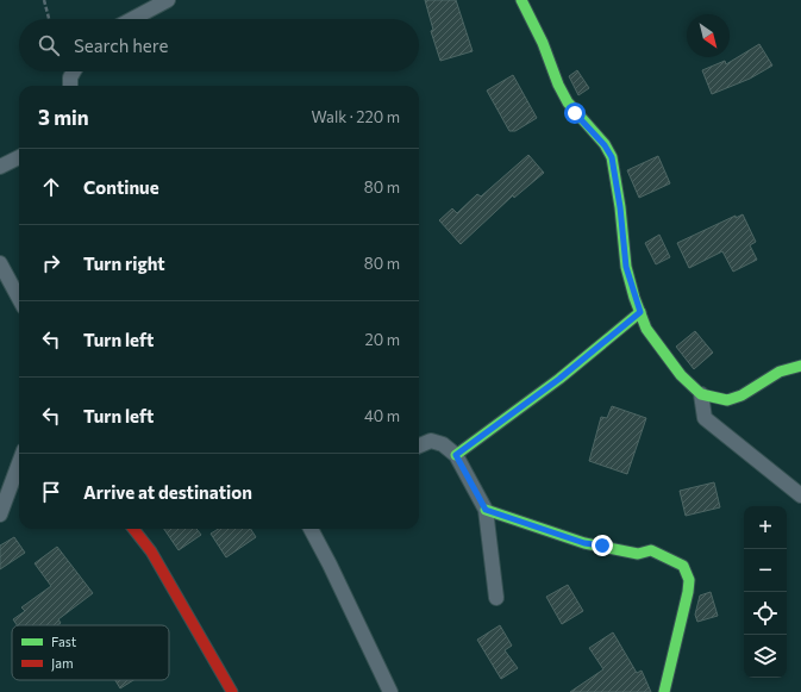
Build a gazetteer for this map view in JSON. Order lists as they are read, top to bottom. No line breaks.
{"legend":["Fast","Jam"],"north":"bottom right","page":{"search":"Search here","heading":["3 min","Walk · 220 m"],"list":[["Continue","80 m"],["Turn right","80 m"],["Turn left","20 m"],["Turn left","40 m"],"Arrive at destination"],"map_buttons":["+","−"]}}
